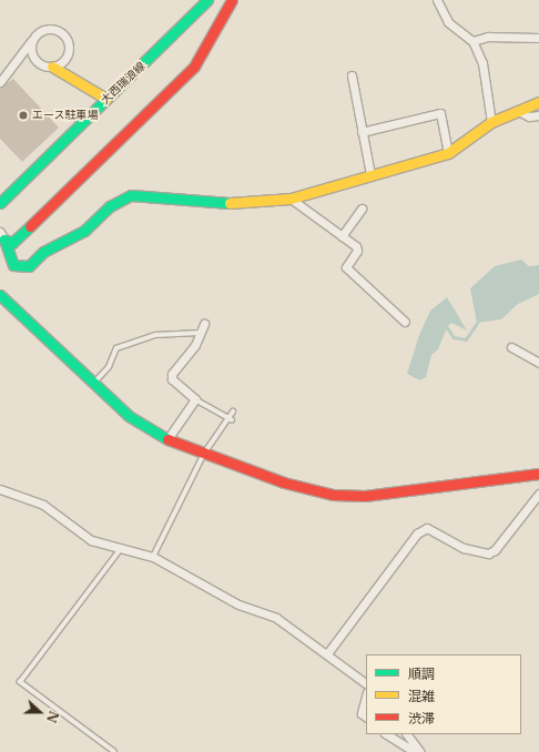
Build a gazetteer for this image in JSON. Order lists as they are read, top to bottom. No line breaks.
{"streets":{"street":["大西瑞浪線"]},"places":["エース駐車場"],"legend":["順調","混雑","渋滞"],"north":"right"}
